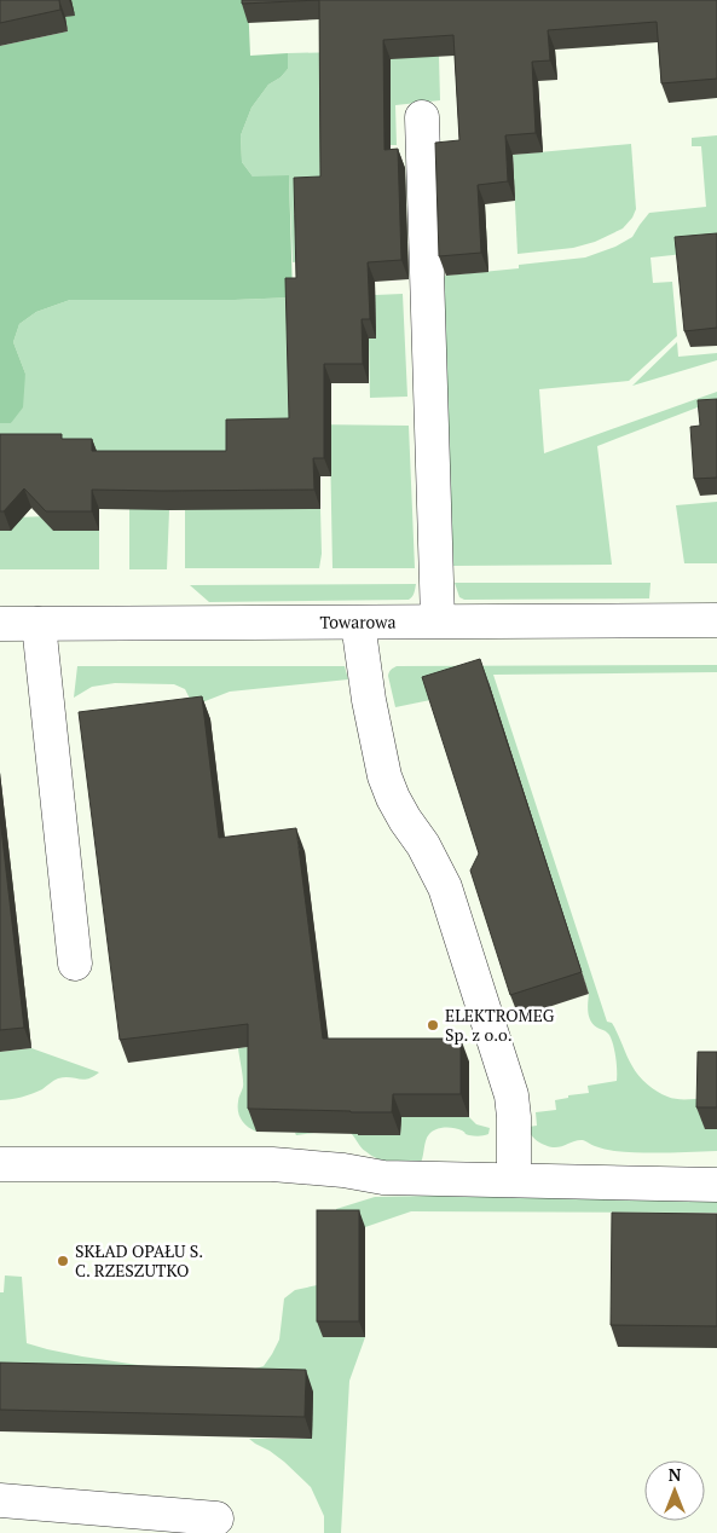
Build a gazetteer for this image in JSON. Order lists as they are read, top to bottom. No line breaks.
{"streets":{"street":["Towarowa"]},"places":["ELEKTROMEG Sp. z o.o.","SKŁAD OPAŁU S. C. RZESZUTKO"],"north":"top"}
